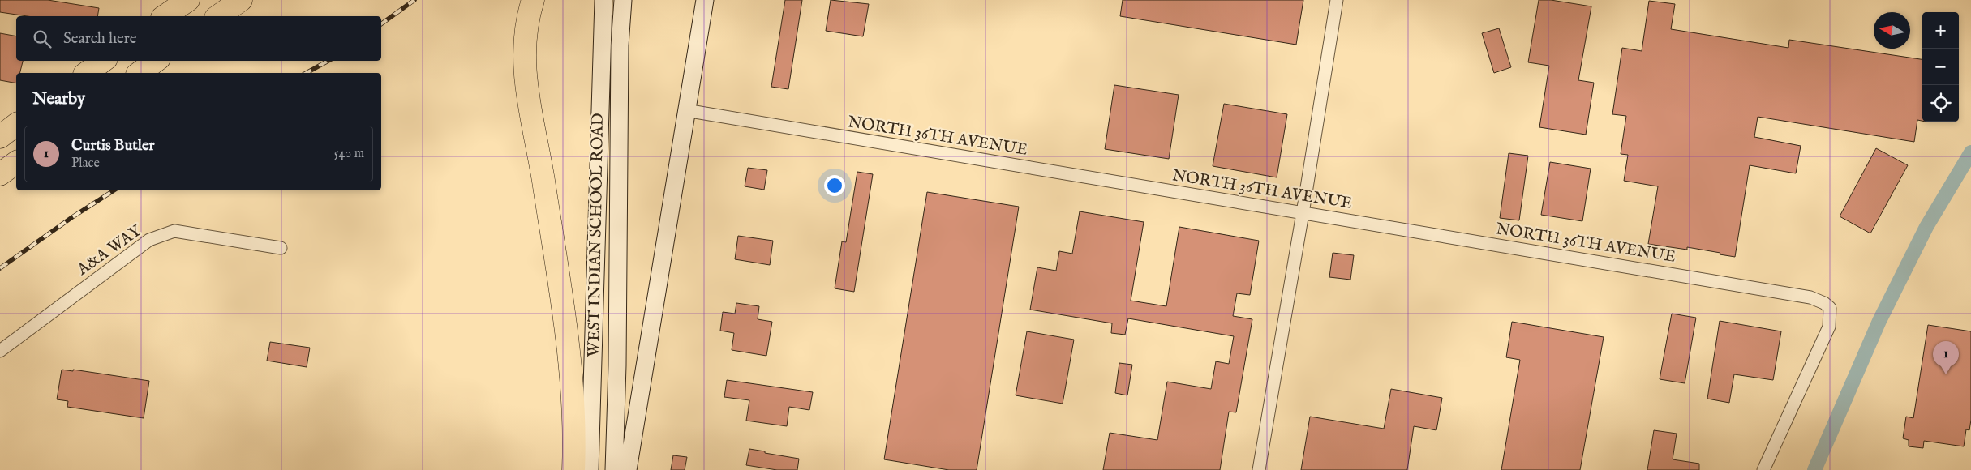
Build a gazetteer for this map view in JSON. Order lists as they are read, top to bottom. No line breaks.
{"streets":{"main road":["WEST INDIAN SCHOOL ROAD"],"street":["NORTH 36TH AVENUE","A&A WAY"]},"north":"left","page":{"map_buttons":["+","−"],"search":"Search here","heading":"Nearby","list":[{"mark":"1","name":"Curtis Butler","note":"Place","value":"540 m"}],"pins":"1"}}
